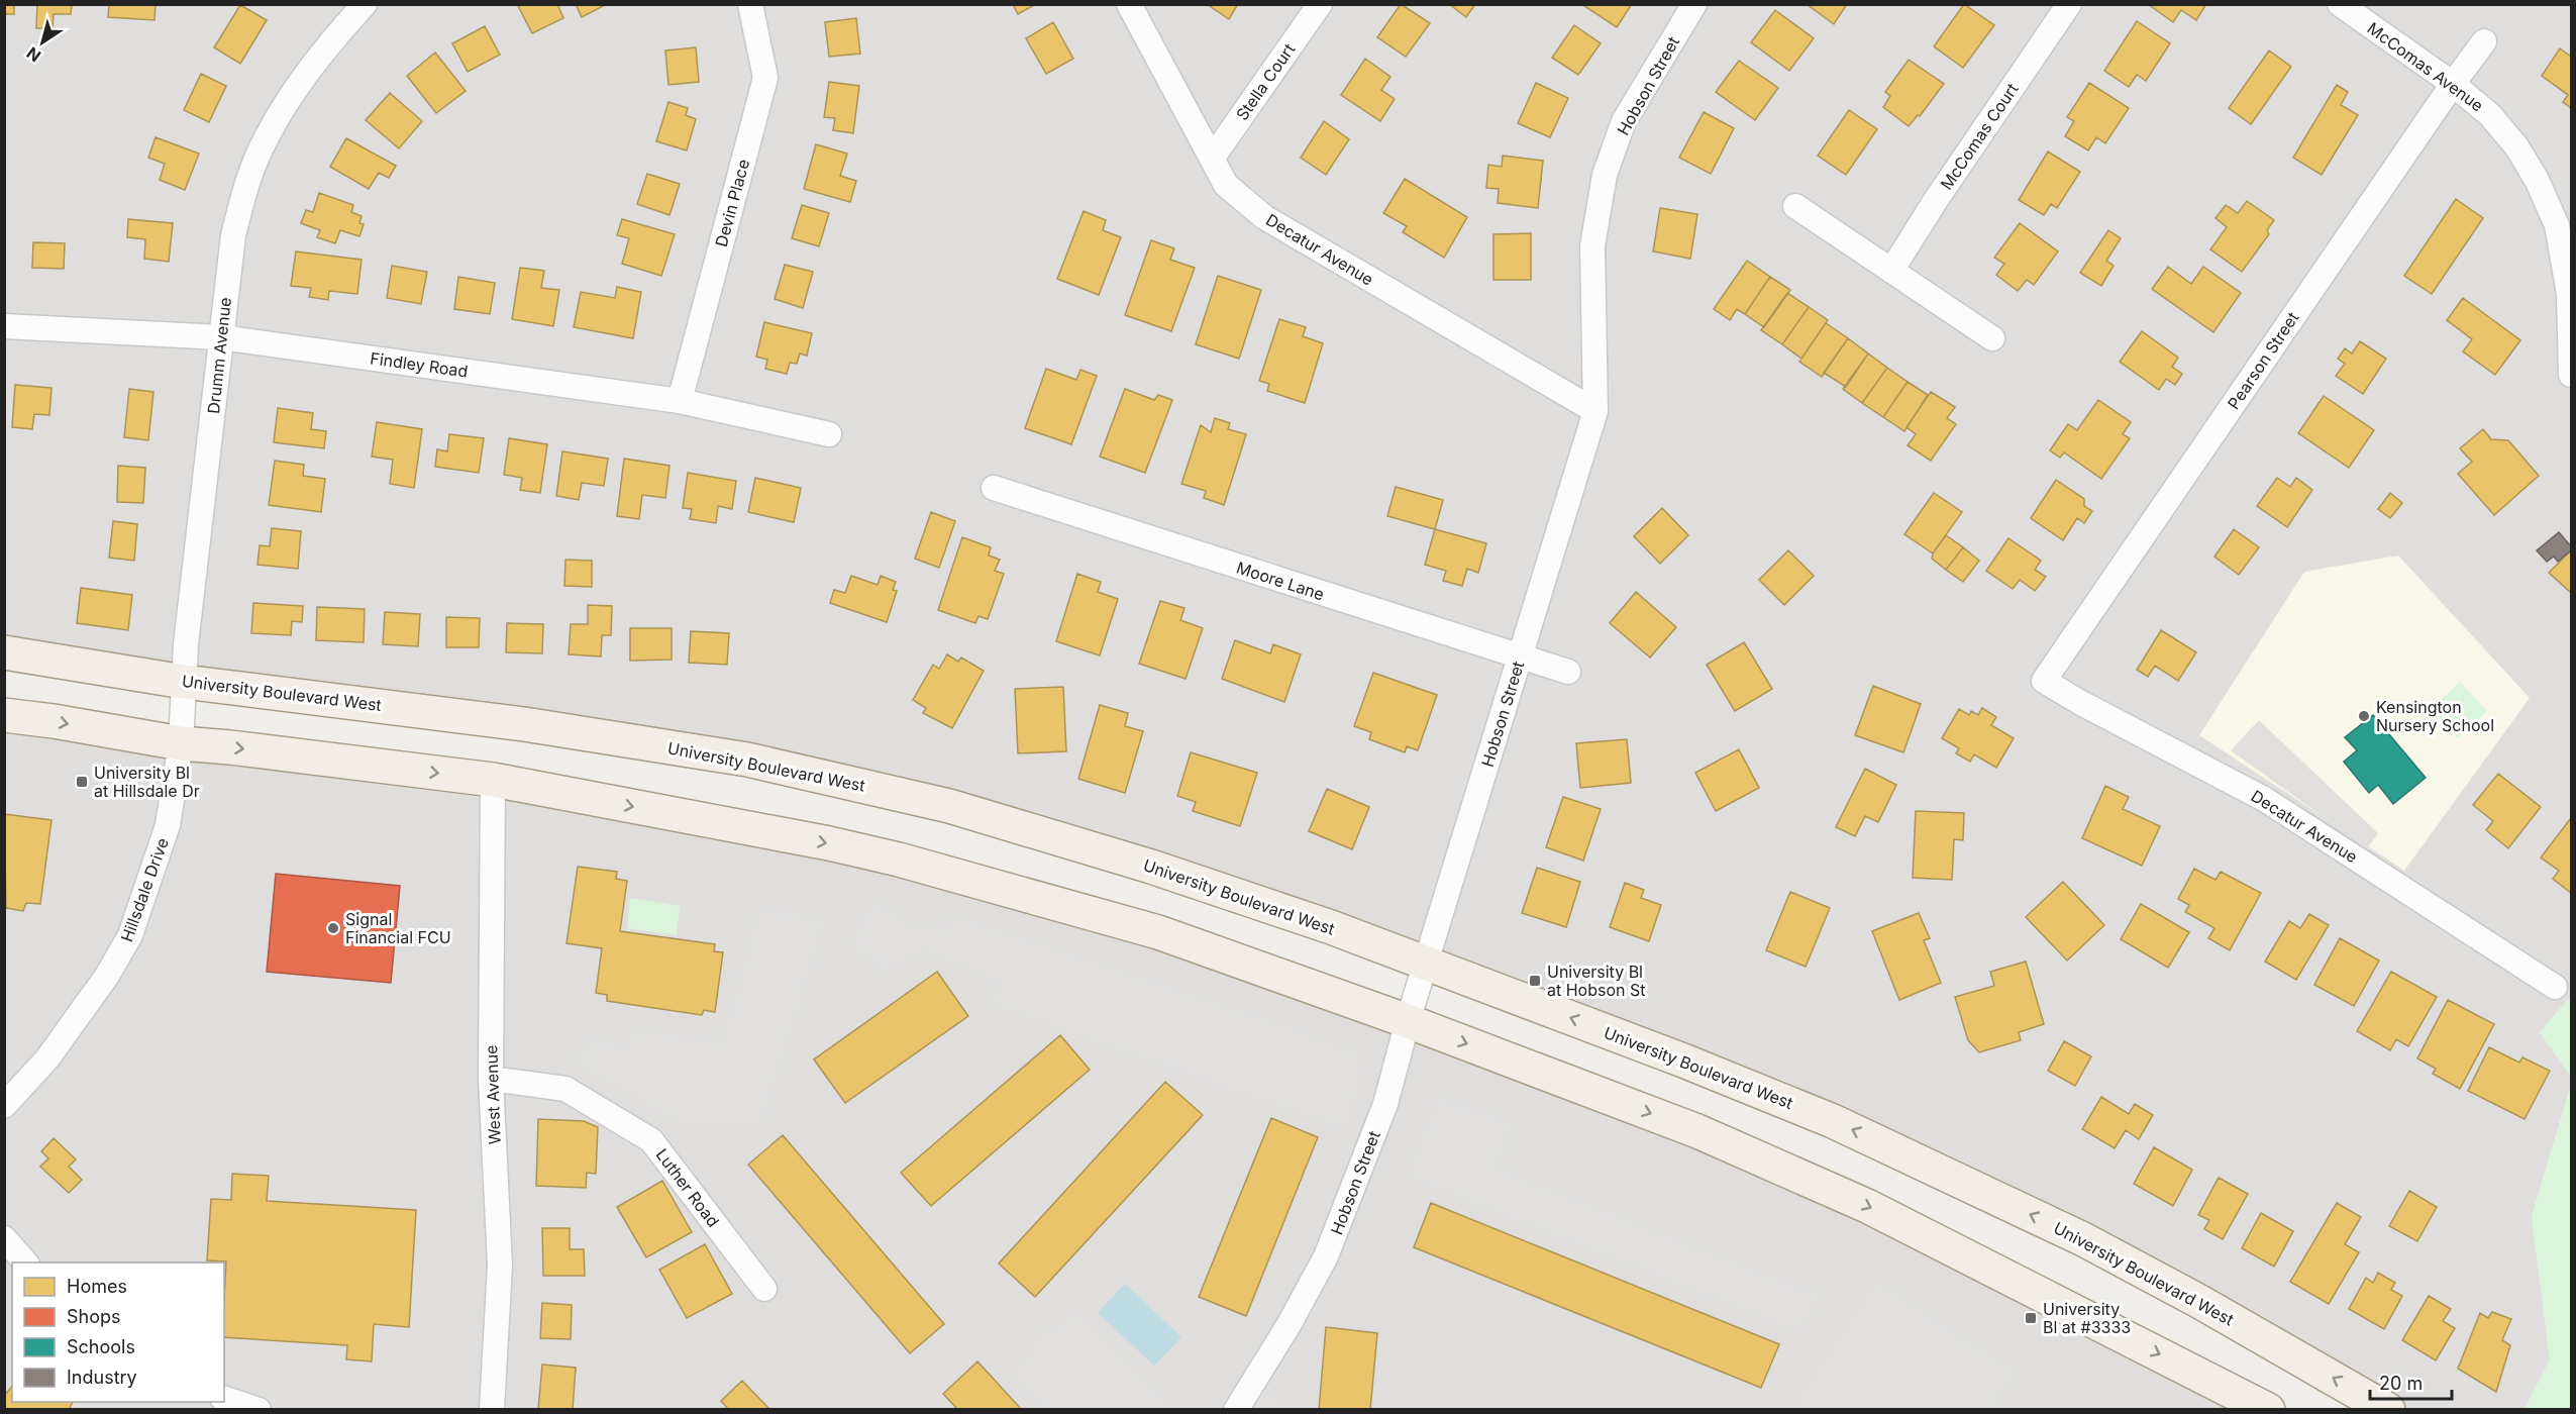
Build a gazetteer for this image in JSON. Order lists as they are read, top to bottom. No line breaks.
{"streets":{"main road":["University Boulevard West"],"street":["McComas Avenue","Stella Court","Hobson Street","McComas Court","Devin Place","Decatur Avenue","Drumm Avenue","Pearson Street","Findley Road","Moore Lane","Hillsdale Drive","West Avenue","Luther Road"]},"crossings":[["McComas Avenue","Pearson Street"],["Stella Court","Decatur Avenue"],["Hobson Street","Decatur Avenue"],["Hobson Street","Moore Lane"],["Hobson Street","University Boulevard West"],["Devin Place","Findley Road"],["Decatur Avenue","Pearson Street"],["Drumm Avenue","Findley Road"],["Drumm Avenue","University Boulevard West"],["Drumm Avenue","Hillsdale Drive"],["West Avenue","Luther Road"]],"places":{"other":["Kensington Nursery School","Signal Financial FCU"],"transit":["University Bl at Hillsdale Dr","University Bl at Hobson St","University Bl at #3333"]},"legend":["Homes","Shops","Schools","Industry"],"scale_bar":"20 m","north":"bottom left"}
